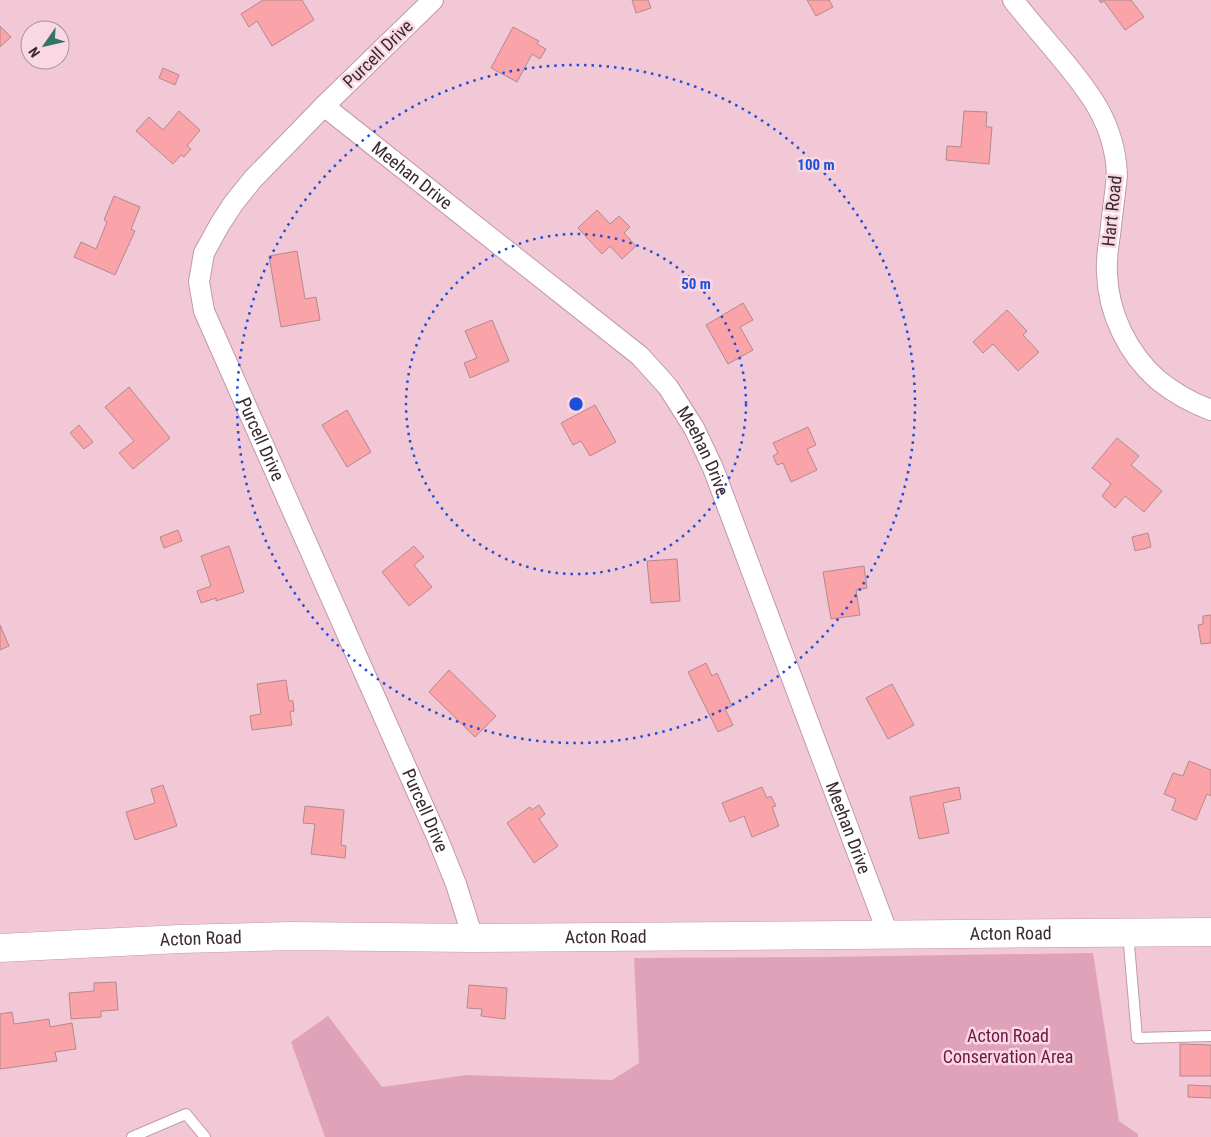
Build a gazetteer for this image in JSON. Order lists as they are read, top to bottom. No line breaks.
{"streets":{"main road":["Acton Road"],"street":["Purcell Drive","Meehan Drive","Hart Road"]},"crossings":[["Purcell Drive","Meehan Drive"],["Purcell Drive","Acton Road"],["Meehan Drive","Acton Road"]],"parks":["Acton Road Conservation Area"],"north":"bottom left","rings":["100 m","50 m"]}
